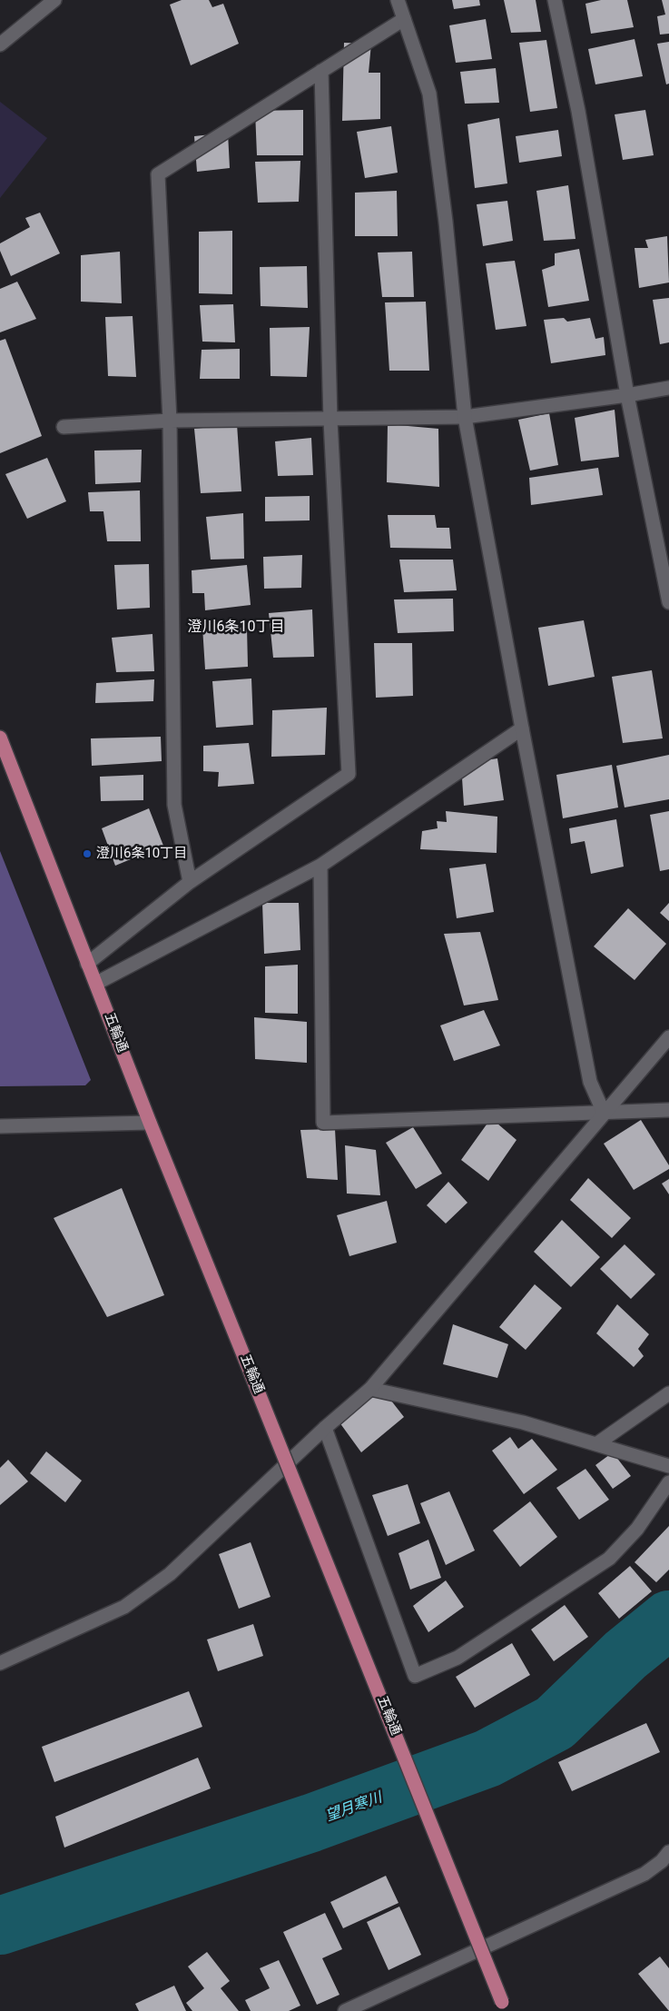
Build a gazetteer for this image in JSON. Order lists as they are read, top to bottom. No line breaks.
{"streets":{"main road":["五輪通"]},"districts":["澄川6条10丁目"],"water":["望月寒川"],"places":["澄川6条10丁目"]}
